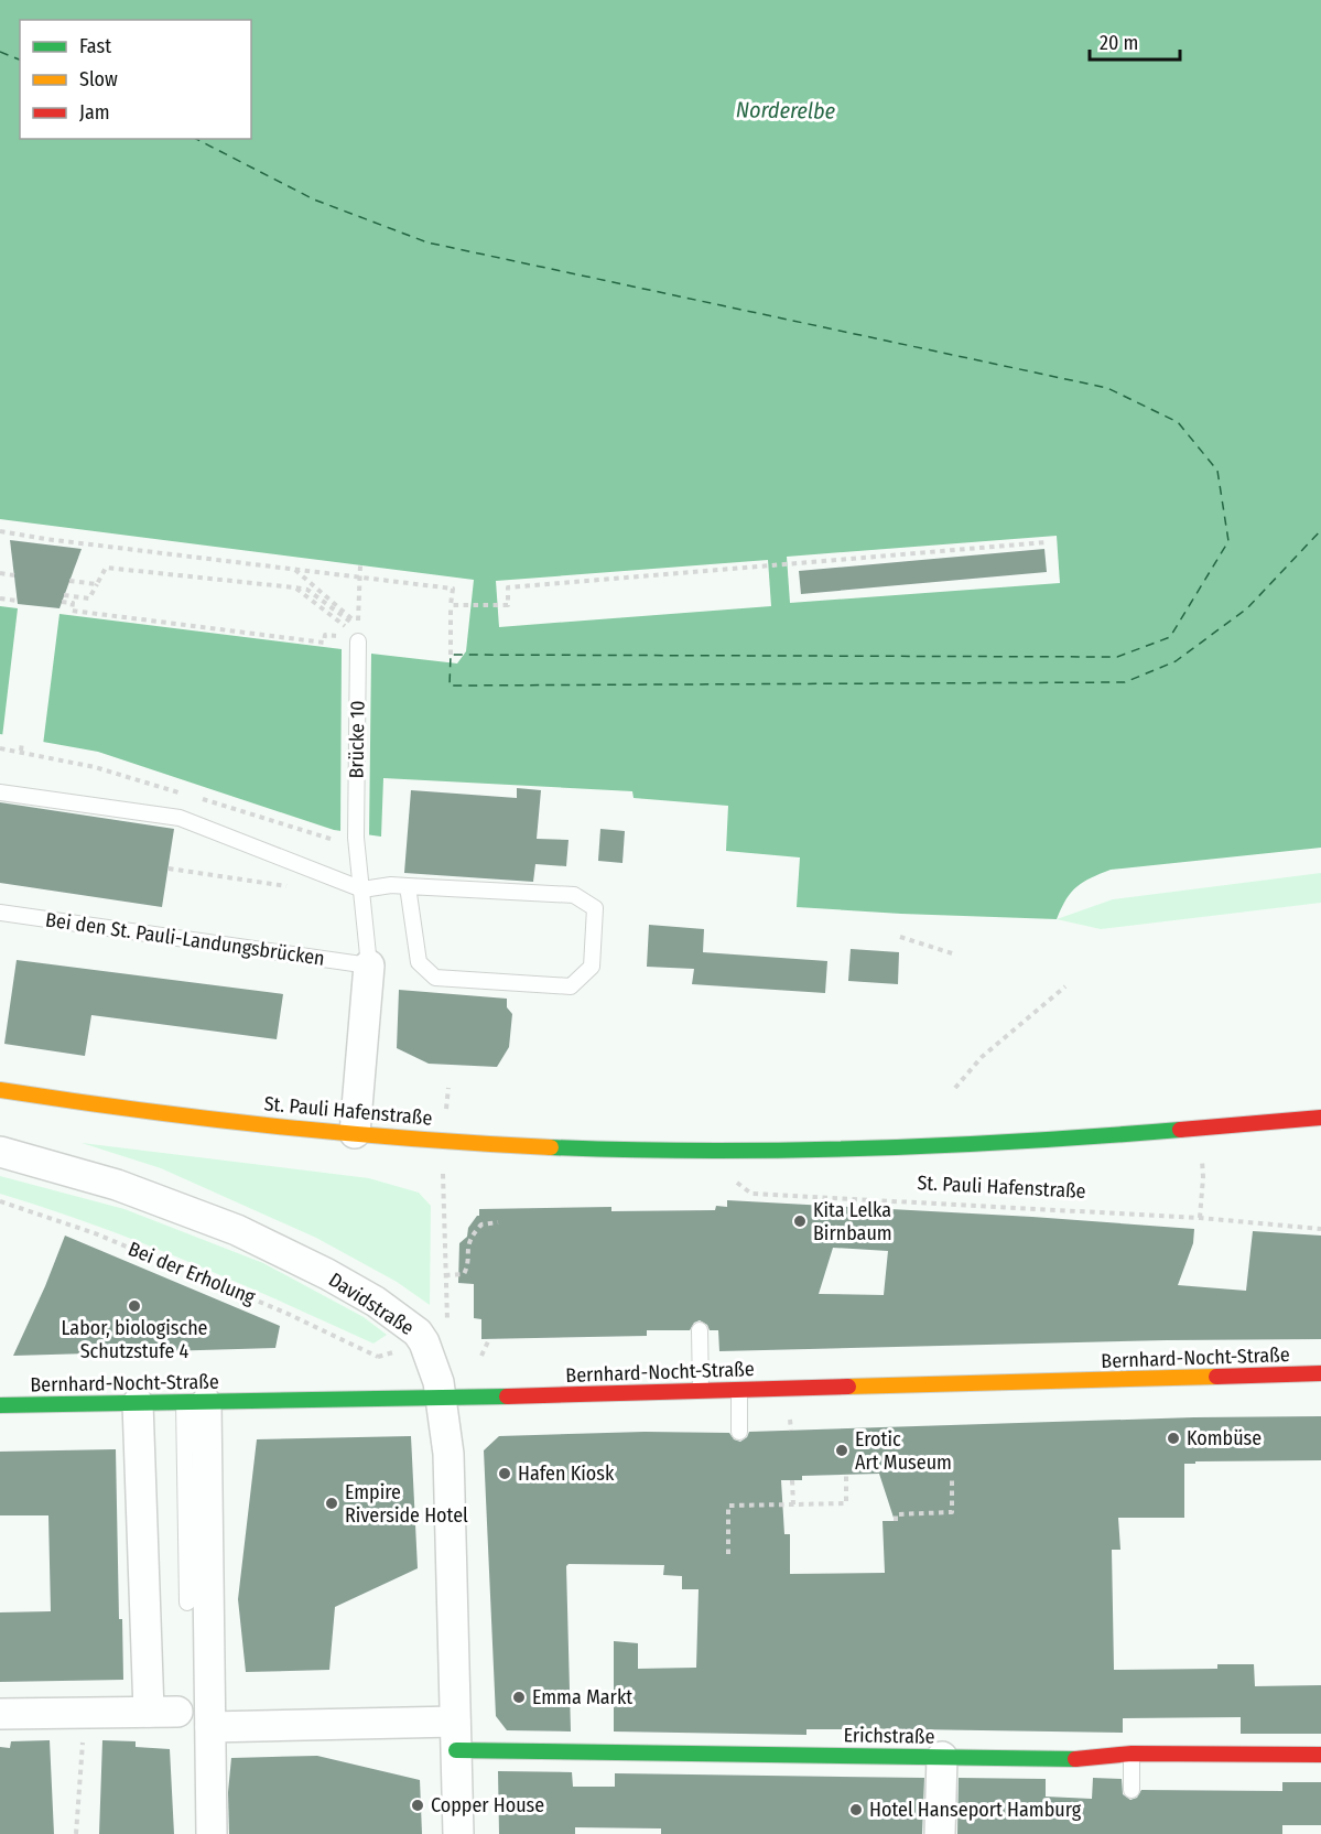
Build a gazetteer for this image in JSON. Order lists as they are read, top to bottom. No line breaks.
{"streets":{"street":["St. Pauli Hafenstraße","Davidstraße","Bernhard-Nocht-Straße","Erichstraße"],"lane":["Brücke 10","Bei den St. Pauli-Landungsbrücken"],"path":["Bei der Erholung"]},"crossings":[["Davidstraße","Bernhard-Nocht-Straße"],["Davidstraße","Erichstraße"]],"water":["Norderelbe"],"places":["Kita Lelka Birnbaum","Labor, biologische Schutzstufe 4","Kombüse","Erotic Art Museum","Hafen Kiosk","Empire Riverside Hotel","Emma Markt","Copper House","Hotel Hanseport Hamburg"],"legend":["Fast","Slow","Jam"],"scale_bar":"20 m"}
